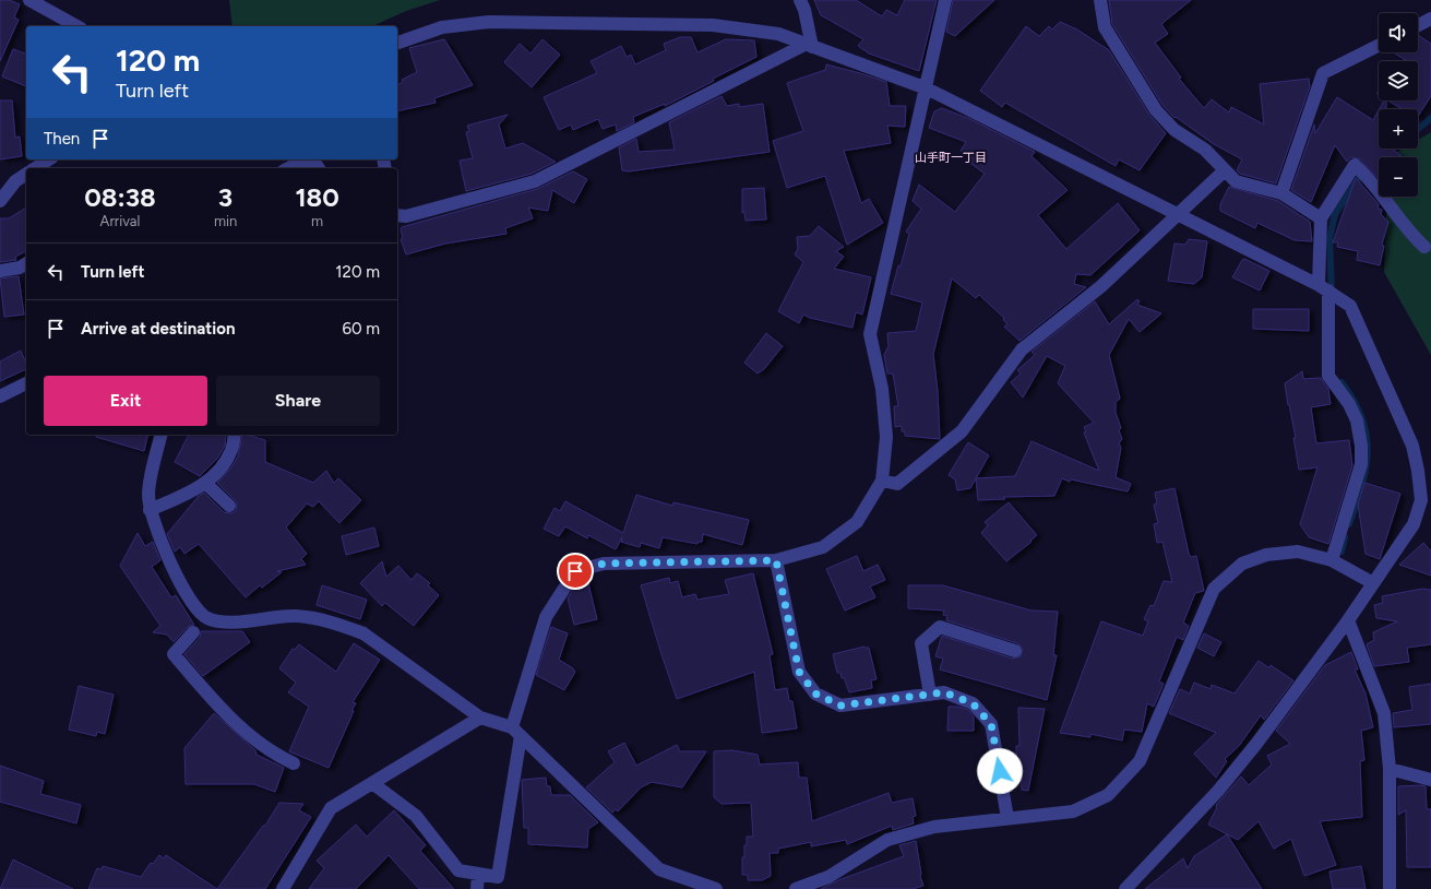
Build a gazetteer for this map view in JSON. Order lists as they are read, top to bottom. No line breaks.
{"districts":["山手町一丁目"],"page":{"map_buttons":["+","−"],"turn":["120 m","Turn left"],"then":"Then","eta":["08:38","Arrival","3","min","180","m"],"list":[{"name":"Turn left","value":"120 m"},{"name":"Arrive at destination","value":"60 m"}],"buttons":["Exit","Share"]}}
